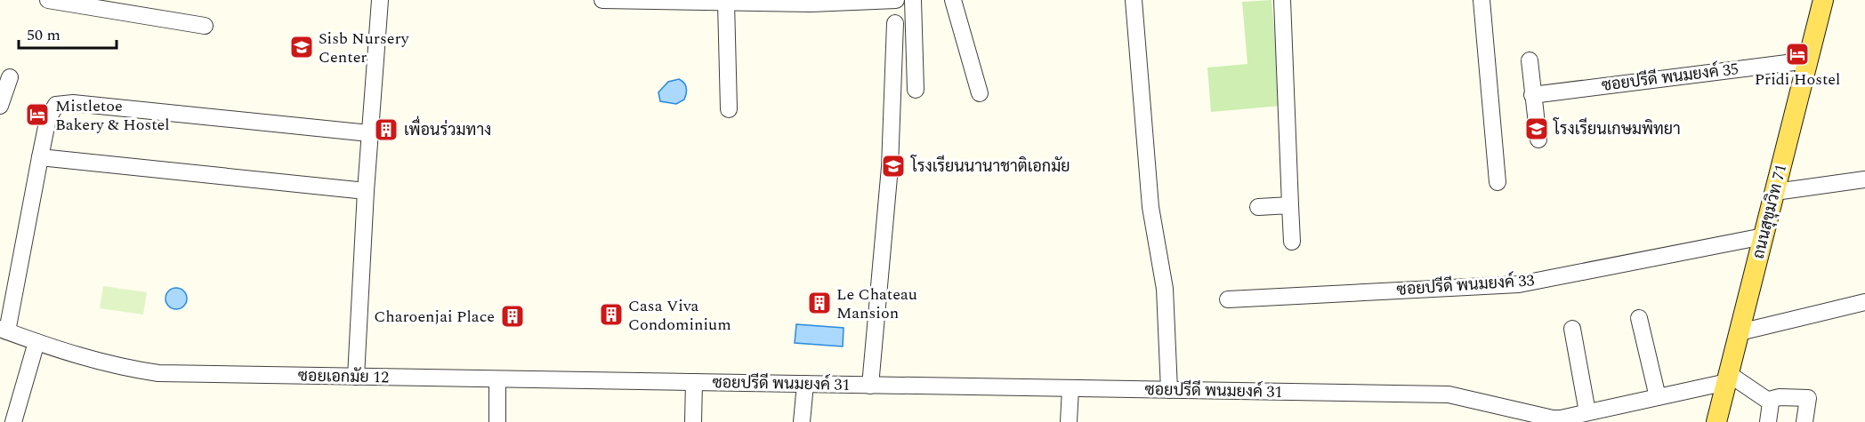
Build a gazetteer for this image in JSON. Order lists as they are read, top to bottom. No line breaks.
{"streets":{"main road":["ถนนสุขุมวิท 71"],"street":["ซอยปรีดี พนมยงค์ 35","ซอยปรีดี พนมยงค์ 33","ซอยเอกมัย 12","ซอยปรีดี พนมยงค์ 31"]},"crossings":[["ซอยปรีดี พนมยงค์ 35","ถนนสุขุมวิท 71"],["ถนนสุขุมวิท 71","ซอยปรีดี พนมยงค์ 33"],["ถนนสุขุมวิท 71","ซอยปรีดี พนมยงค์ 31"],["ซอยเอกมัย 12","ซอยปรีดี พนมยงค์ 31"]],"places":{"school or university":["Sisb Nursery Center","โรงเรียนเกษมพิทยา","โรงเรียนนานาชาติเอกมัย"],"hotel":["Pridi Hostel","Mistletoe Bakery & Hostel"],"building":["เพื่อนร่วมทาง","Le Chateau Mansion","Casa Viva Condominium","Charoenjai Place"]},"scale_bar":"50 m"}
